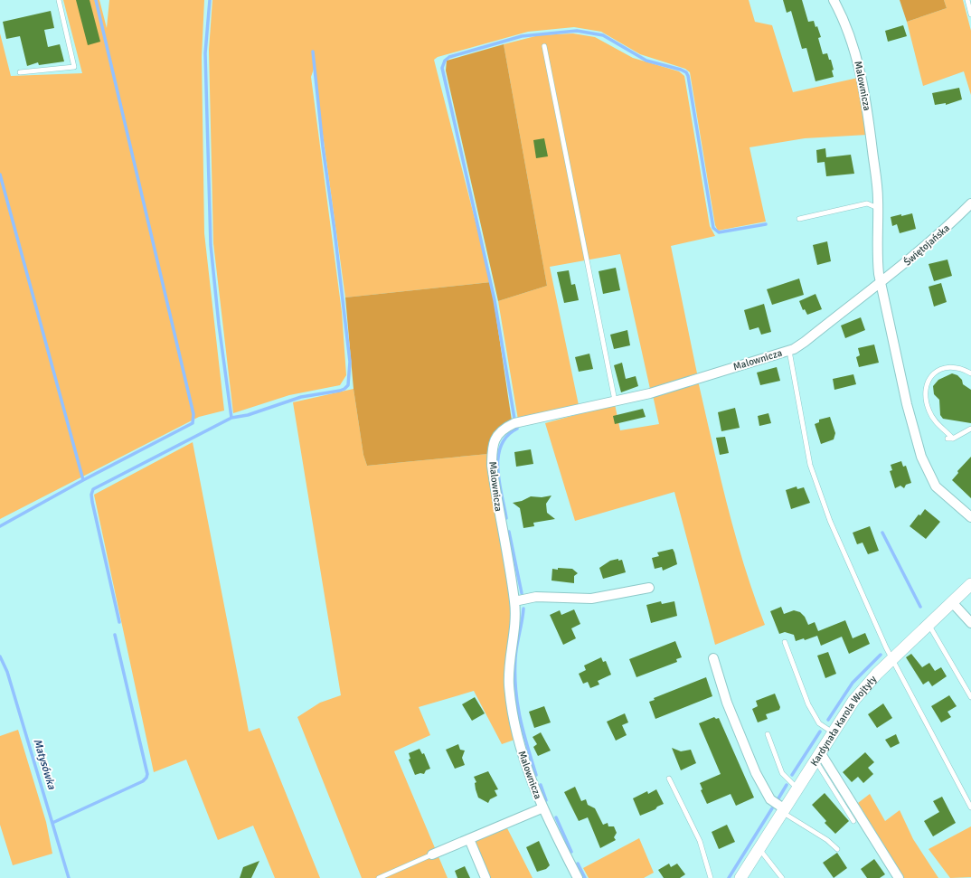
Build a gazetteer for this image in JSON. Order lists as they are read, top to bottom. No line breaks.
{"streets":{"street":["Malownicza","Świętojańska","Kardynała Karola Wojtyły"]},"crossings":[["Malownicza","Świętojańska"]],"water":["Matysówka"]}
